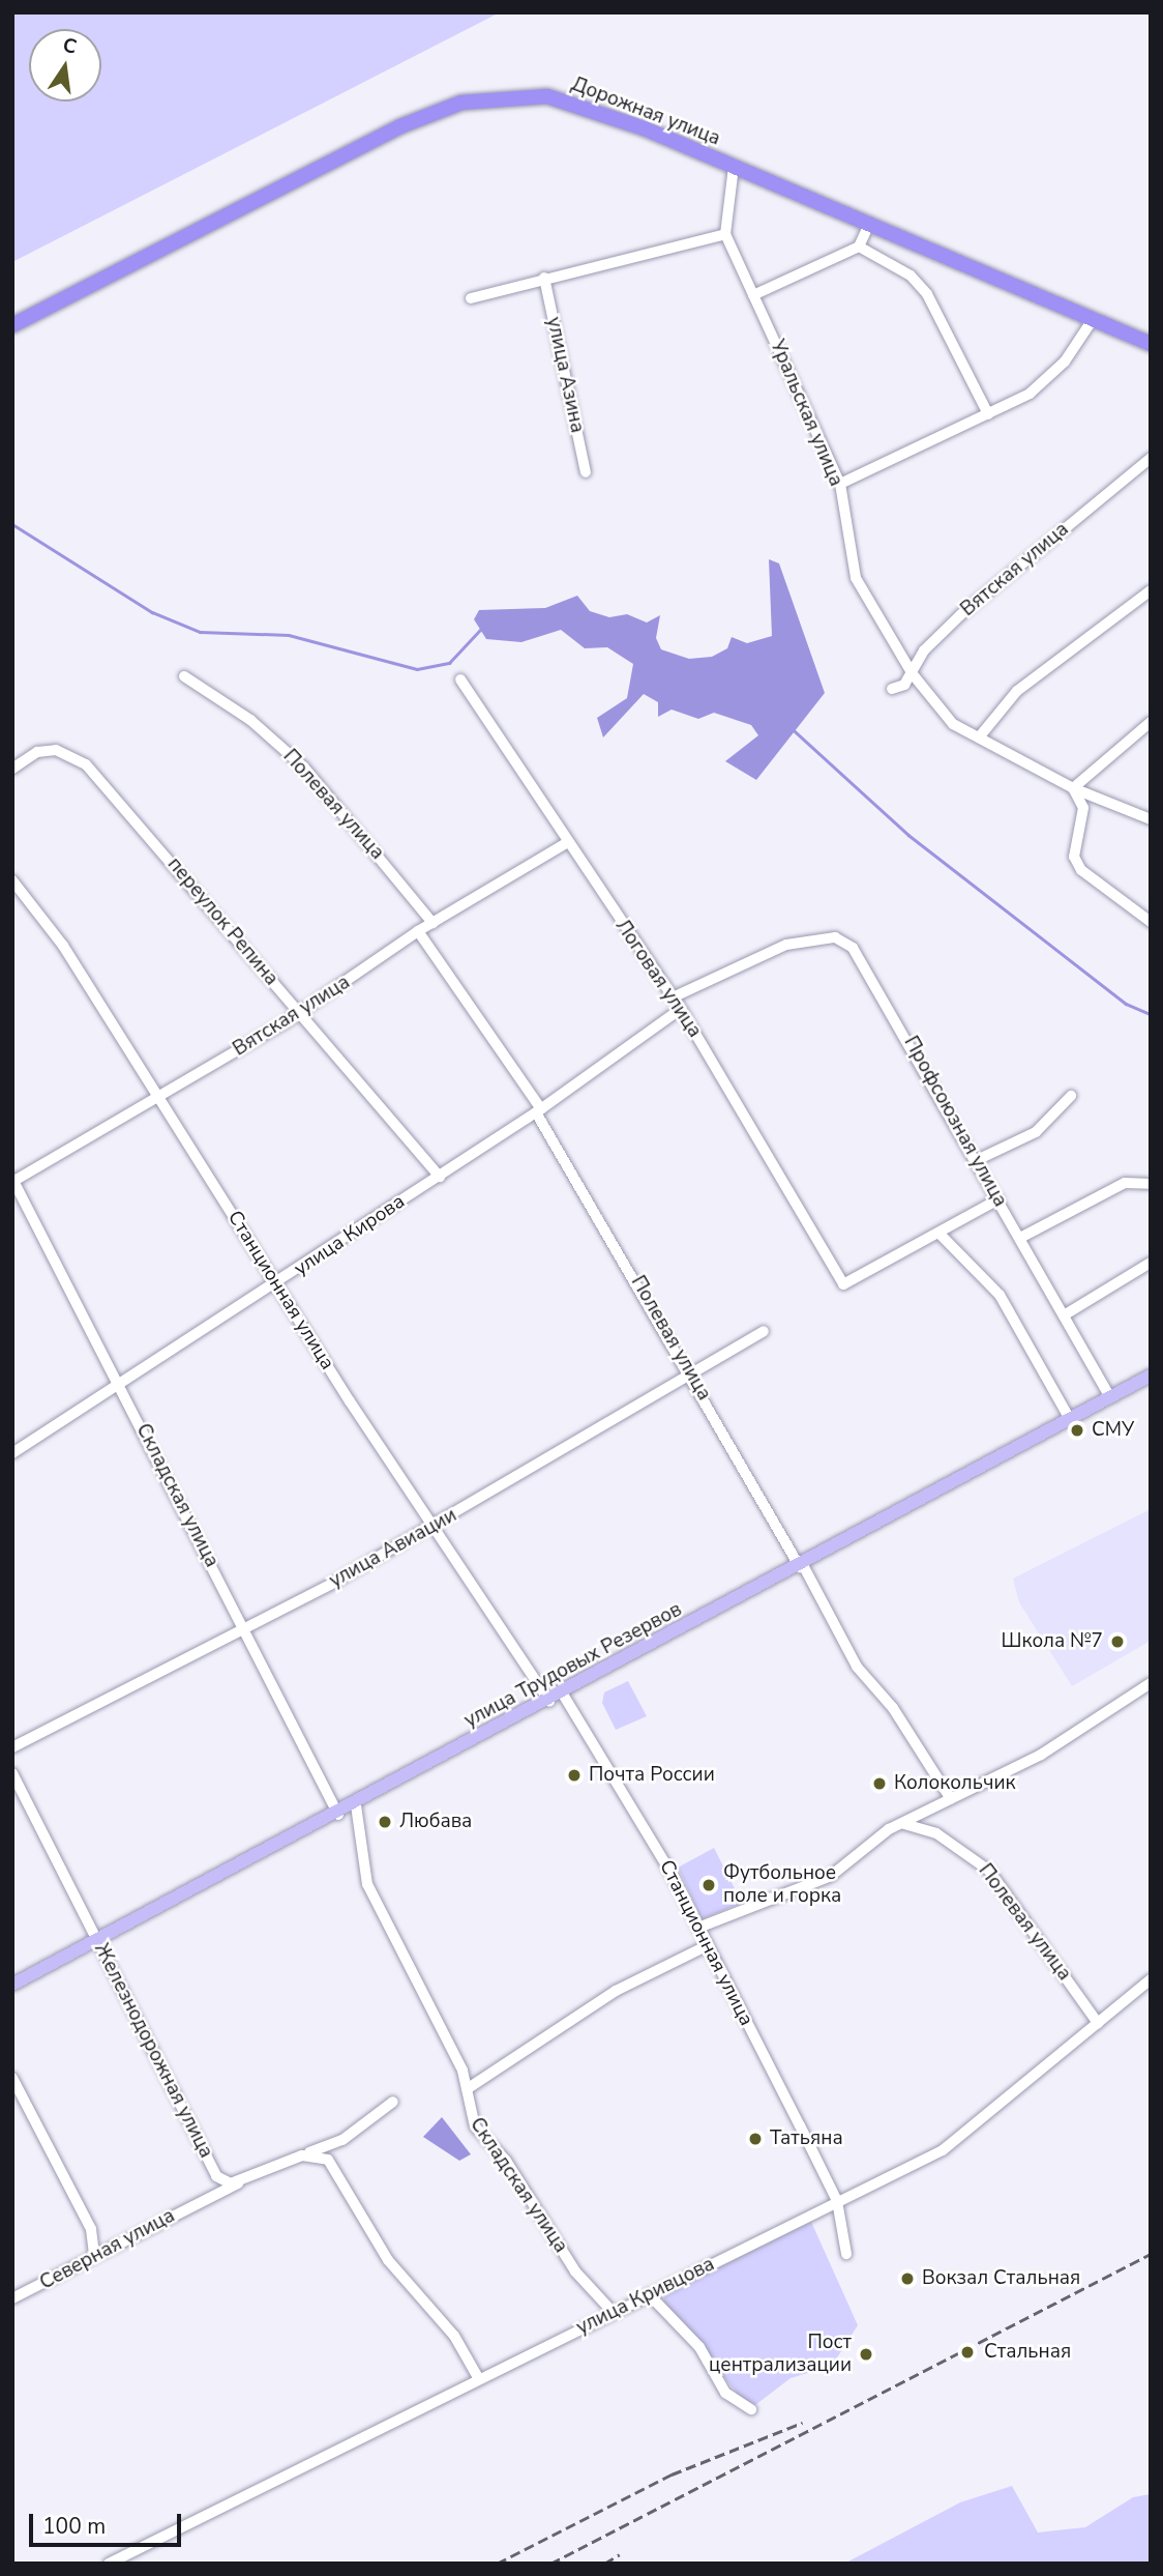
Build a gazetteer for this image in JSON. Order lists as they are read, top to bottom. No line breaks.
{"streets":{"highway":["Дорожная улица"],"main road":["улица Трудовых Резервов"],"street":["улица Азина","Уральская улица","Вятская улица","Полевая улица","переулок Репина","Логовая улица","Профсоюзная улица","улица Кирова","Станционная улица","Складская улица","улица Авиации","Железнодорожная улица","Северная улица","улица Кривцова"]},"crossings":[["Уральская улица","Вятская улица"],["Вятская улица","Полевая улица"],["Вятская улица","переулок Репина"],["Вятская улица","Логовая улица"],["Вятская улица","Станционная улица"],["Вятская улица","Складская улица"],["Полевая улица","улица Кирова"],["Полевая улица","улица Авиации"],["Полевая улица","улица Трудовых Резервов"],["Полевая улица","улица Кривцова"],["переулок Репина","улица Кирова"],["Логовая улица","Профсоюзная улица"],["Логовая улица","улица Кирова"],["Профсоюзная улица","улица Трудовых Резервов"],["улица Кирова","Станционная улица"],["улица Кирова","Складская улица"],["Станционная улица","улица Авиации"],["Станционная улица","улица Трудовых Резервов"],["Станционная улица","улица Кривцова"],["Складская улица","улица Авиации"],["Складская улица","улица Трудовых Резервов"],["Складская улица","улица Кривцова"],["улица Трудовых Резервов","Железнодорожная улица"],["Железнодорожная улица","Северная улица"]],"places":["СМУ","Школа №7","Почта России","Колокольчик","Любава","Футбольное поле и горка","Татьяна","Вокзал Стальная","Стальная","Пост централизации"],"scale_bar":"100 m","north":"top"}
